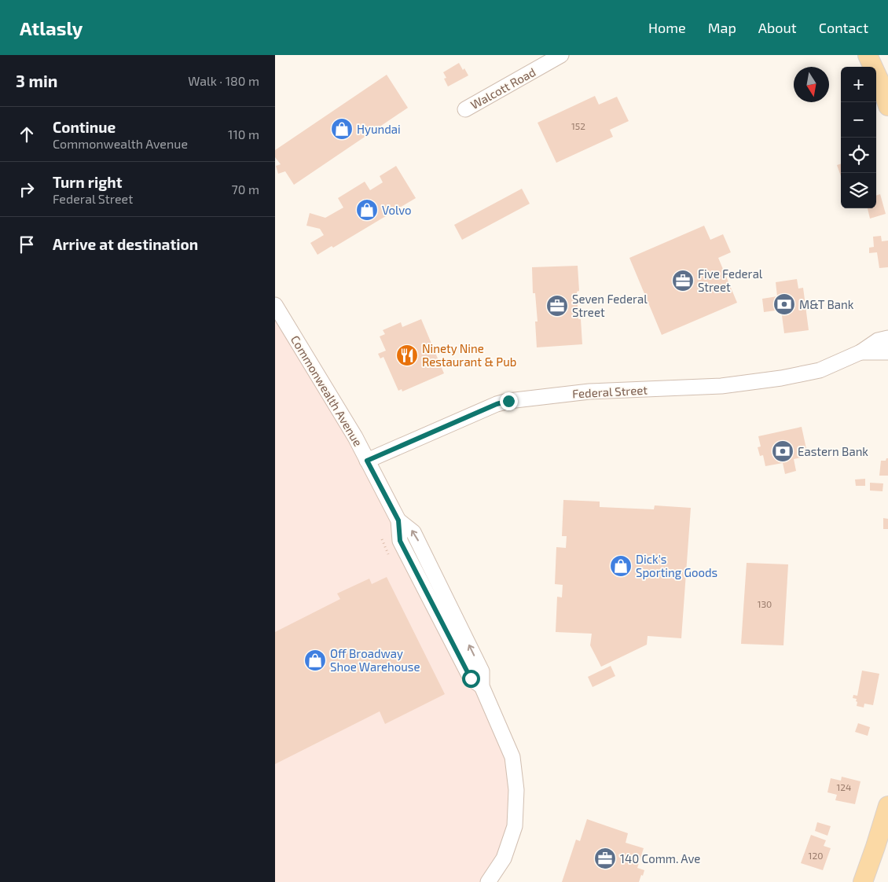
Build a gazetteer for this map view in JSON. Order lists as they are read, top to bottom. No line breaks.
{"streets":{"street":["Walcott Road","Commonwealth Avenue","Federal Street"]},"crossings":[["Commonwealth Avenue","Federal Street"]],"places":{"shop":["Hyundai","Volvo","Dick's Sporting Goods","Off Broadway Shoe Warehouse"],"office":["Five Federal Street","Seven Federal Street","140 Comm. Ave"],"bank":["M&T Bank","Eastern Bank"],"restaurant":["Ninety Nine Restaurant & Pub"]},"house_numbers":["152","130","124","120"],"north":"bottom","page":{"header":"Atlasly","nav":["Home","Map","About","Contact"],"heading":["3 min","Walk · 180 m"],"map_buttons":["+","−"],"list":[["Continue","Commonwealth Avenue","110 m"],["Turn right","Federal Street","70 m"],"Arrive at destination"]}}
